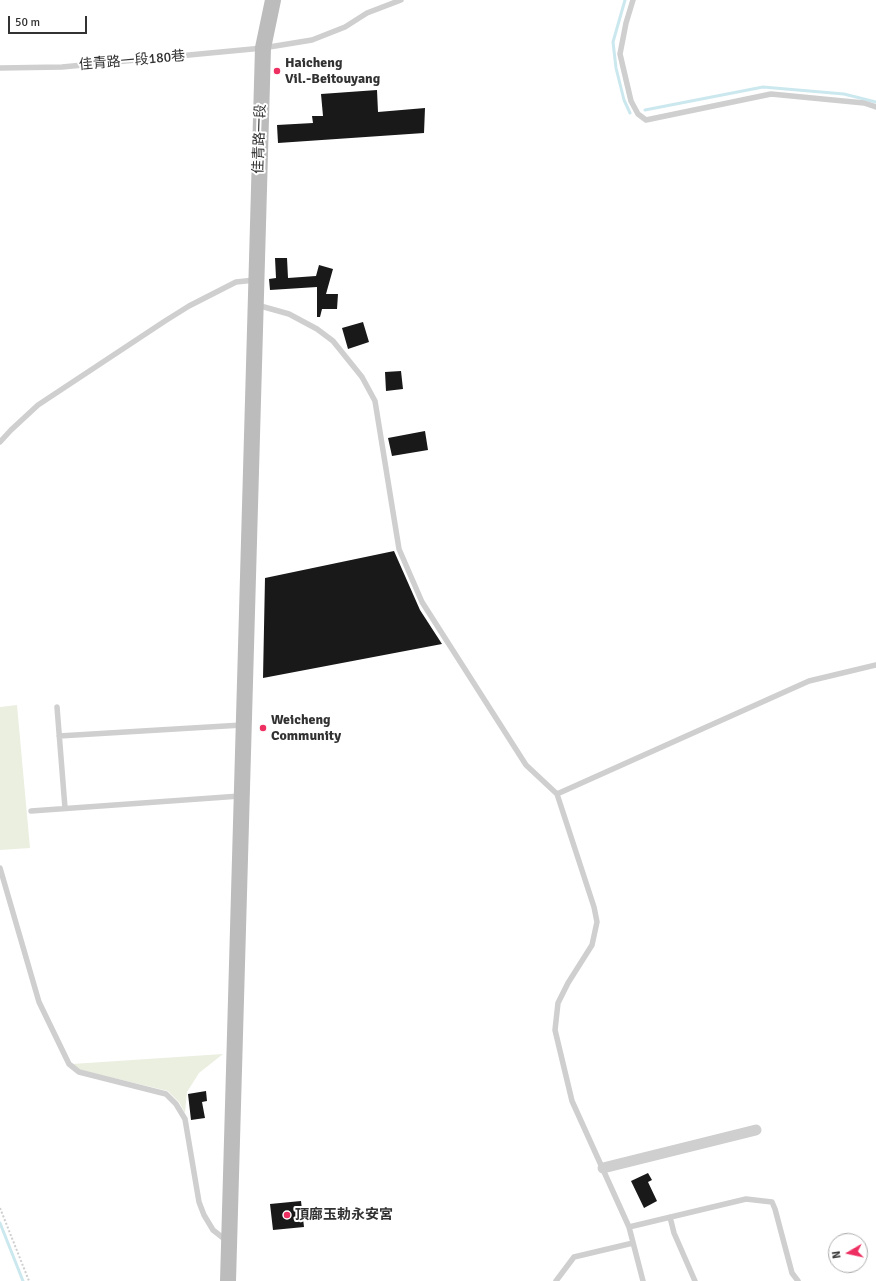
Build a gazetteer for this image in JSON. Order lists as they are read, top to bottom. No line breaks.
{"streets":{"street":["佳青路一段"],"lane":["佳青路一段180巷"]},"crossings":[["佳青路一段180巷","佳青路一段"]],"places":["Haicheng Vil.-Beitouyang","Weicheng Community","頂廍玉勅永安宮"],"scale_bar":"50 m","north":"left"}
